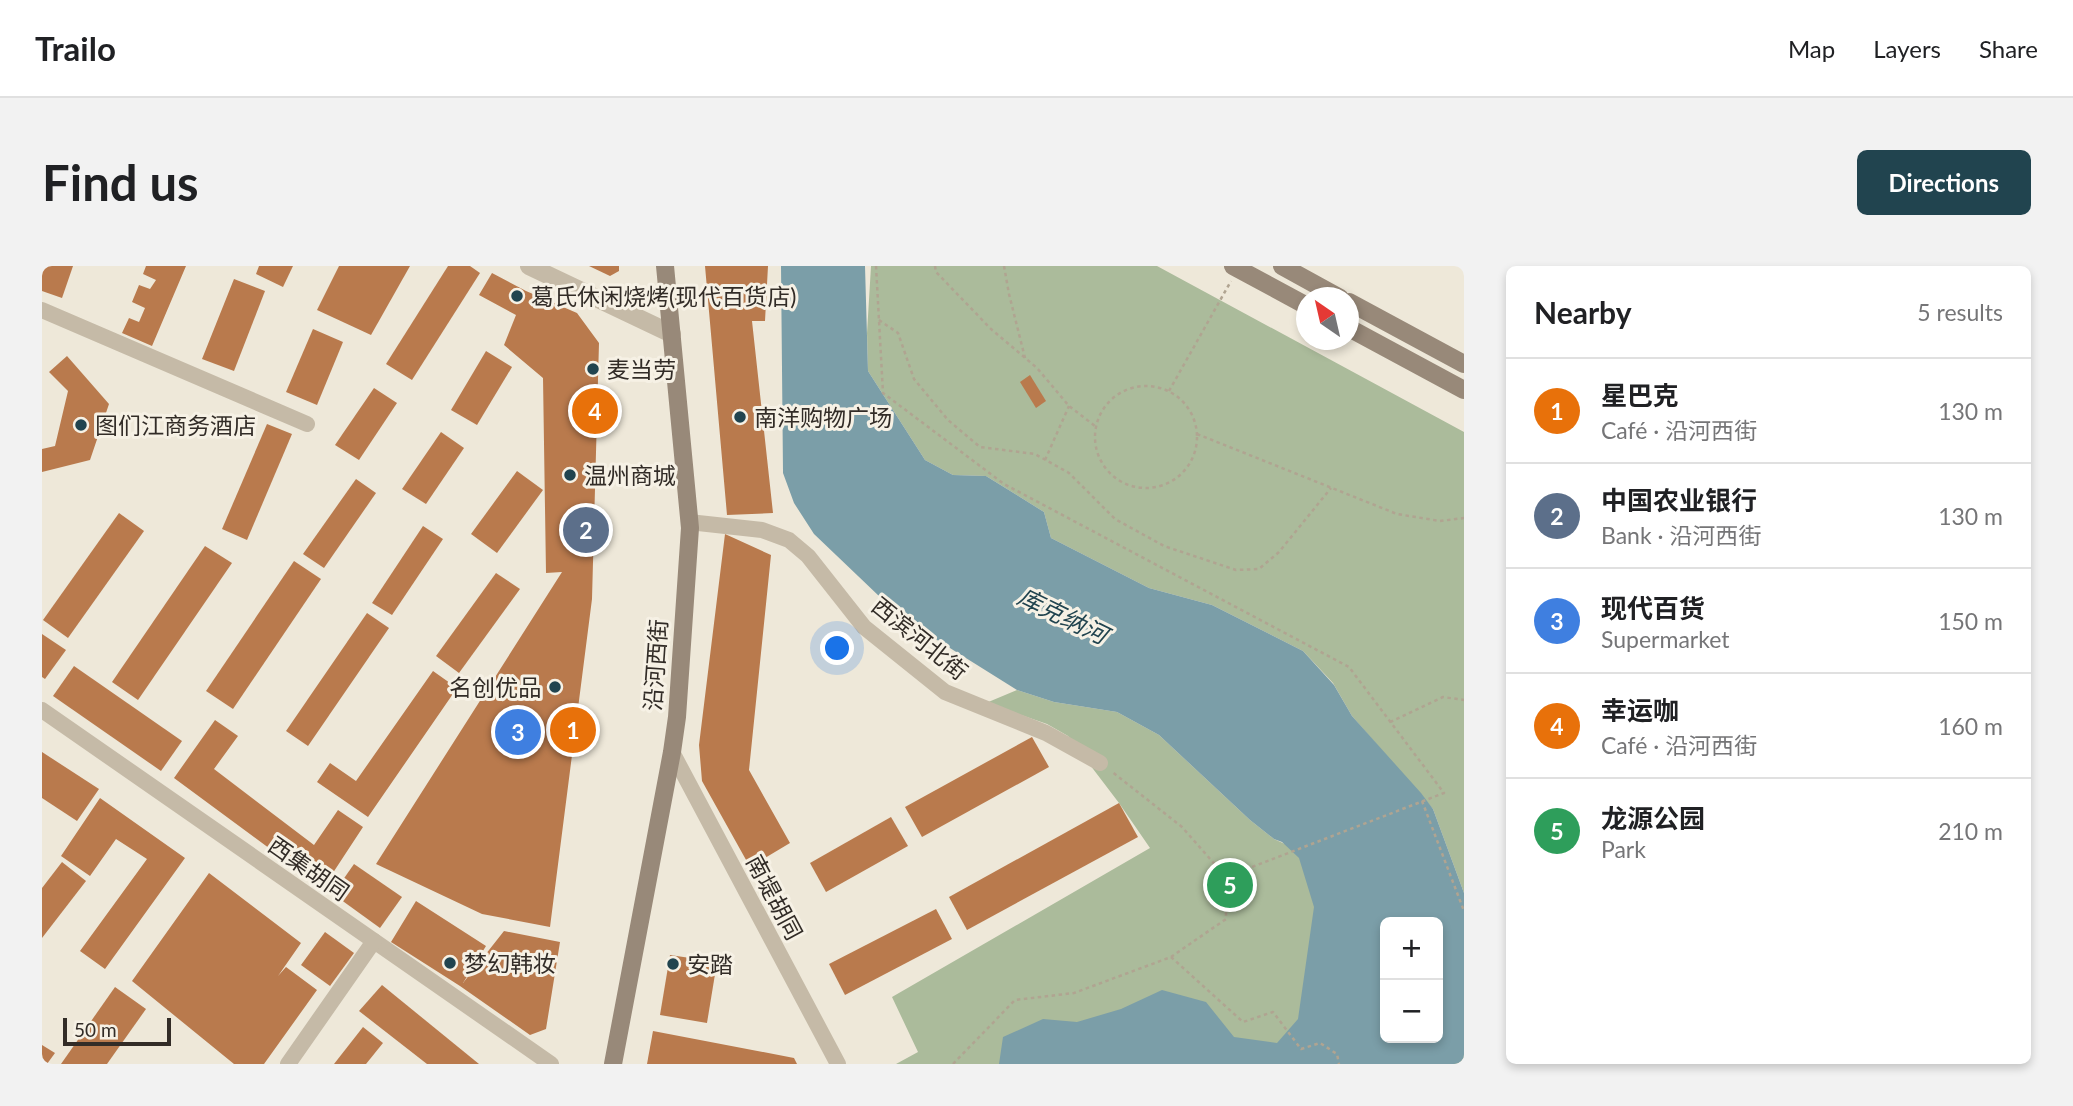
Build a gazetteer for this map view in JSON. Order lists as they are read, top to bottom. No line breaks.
{"streets":{"main road":["沿河西街"],"street":["西滨河北街","西集胡同","南堤胡同"]},"crossings":[["西滨河北街","沿河西街"],["沿河西街","南堤胡同"]],"water":["库克纳河"],"places":["葛氏休闲烧烤(现代百货店)","麦当劳","南洋购物广场","图们江商务酒店","温州商城","名创优品","梦幻韩妆","安踏"],"scale_bar":"50 m","north":"top left","page":{"header":"Trailo","nav":["Map","Layers","Share"],"buttons":"Directions","title":"Find us","heading":["Nearby","5 results"],"list":[{"mark":"1","name":"星巴克","note":"Café · 沿河西街","value":"130 m"},{"mark":"2","name":"中国农业银行","note":"Bank · 沿河西街","value":"130 m"},{"mark":"3","name":"现代百货","note":"Supermarket","value":"150 m"},{"mark":"4","name":"幸运咖","note":"Café · 沿河西街","value":"160 m"},{"mark":"5","name":"龙源公园","note":"Park","value":"210 m"}],"pins":["4","2","1","3","5"],"map_buttons":["+","−"],"scale":"50 m"}}
